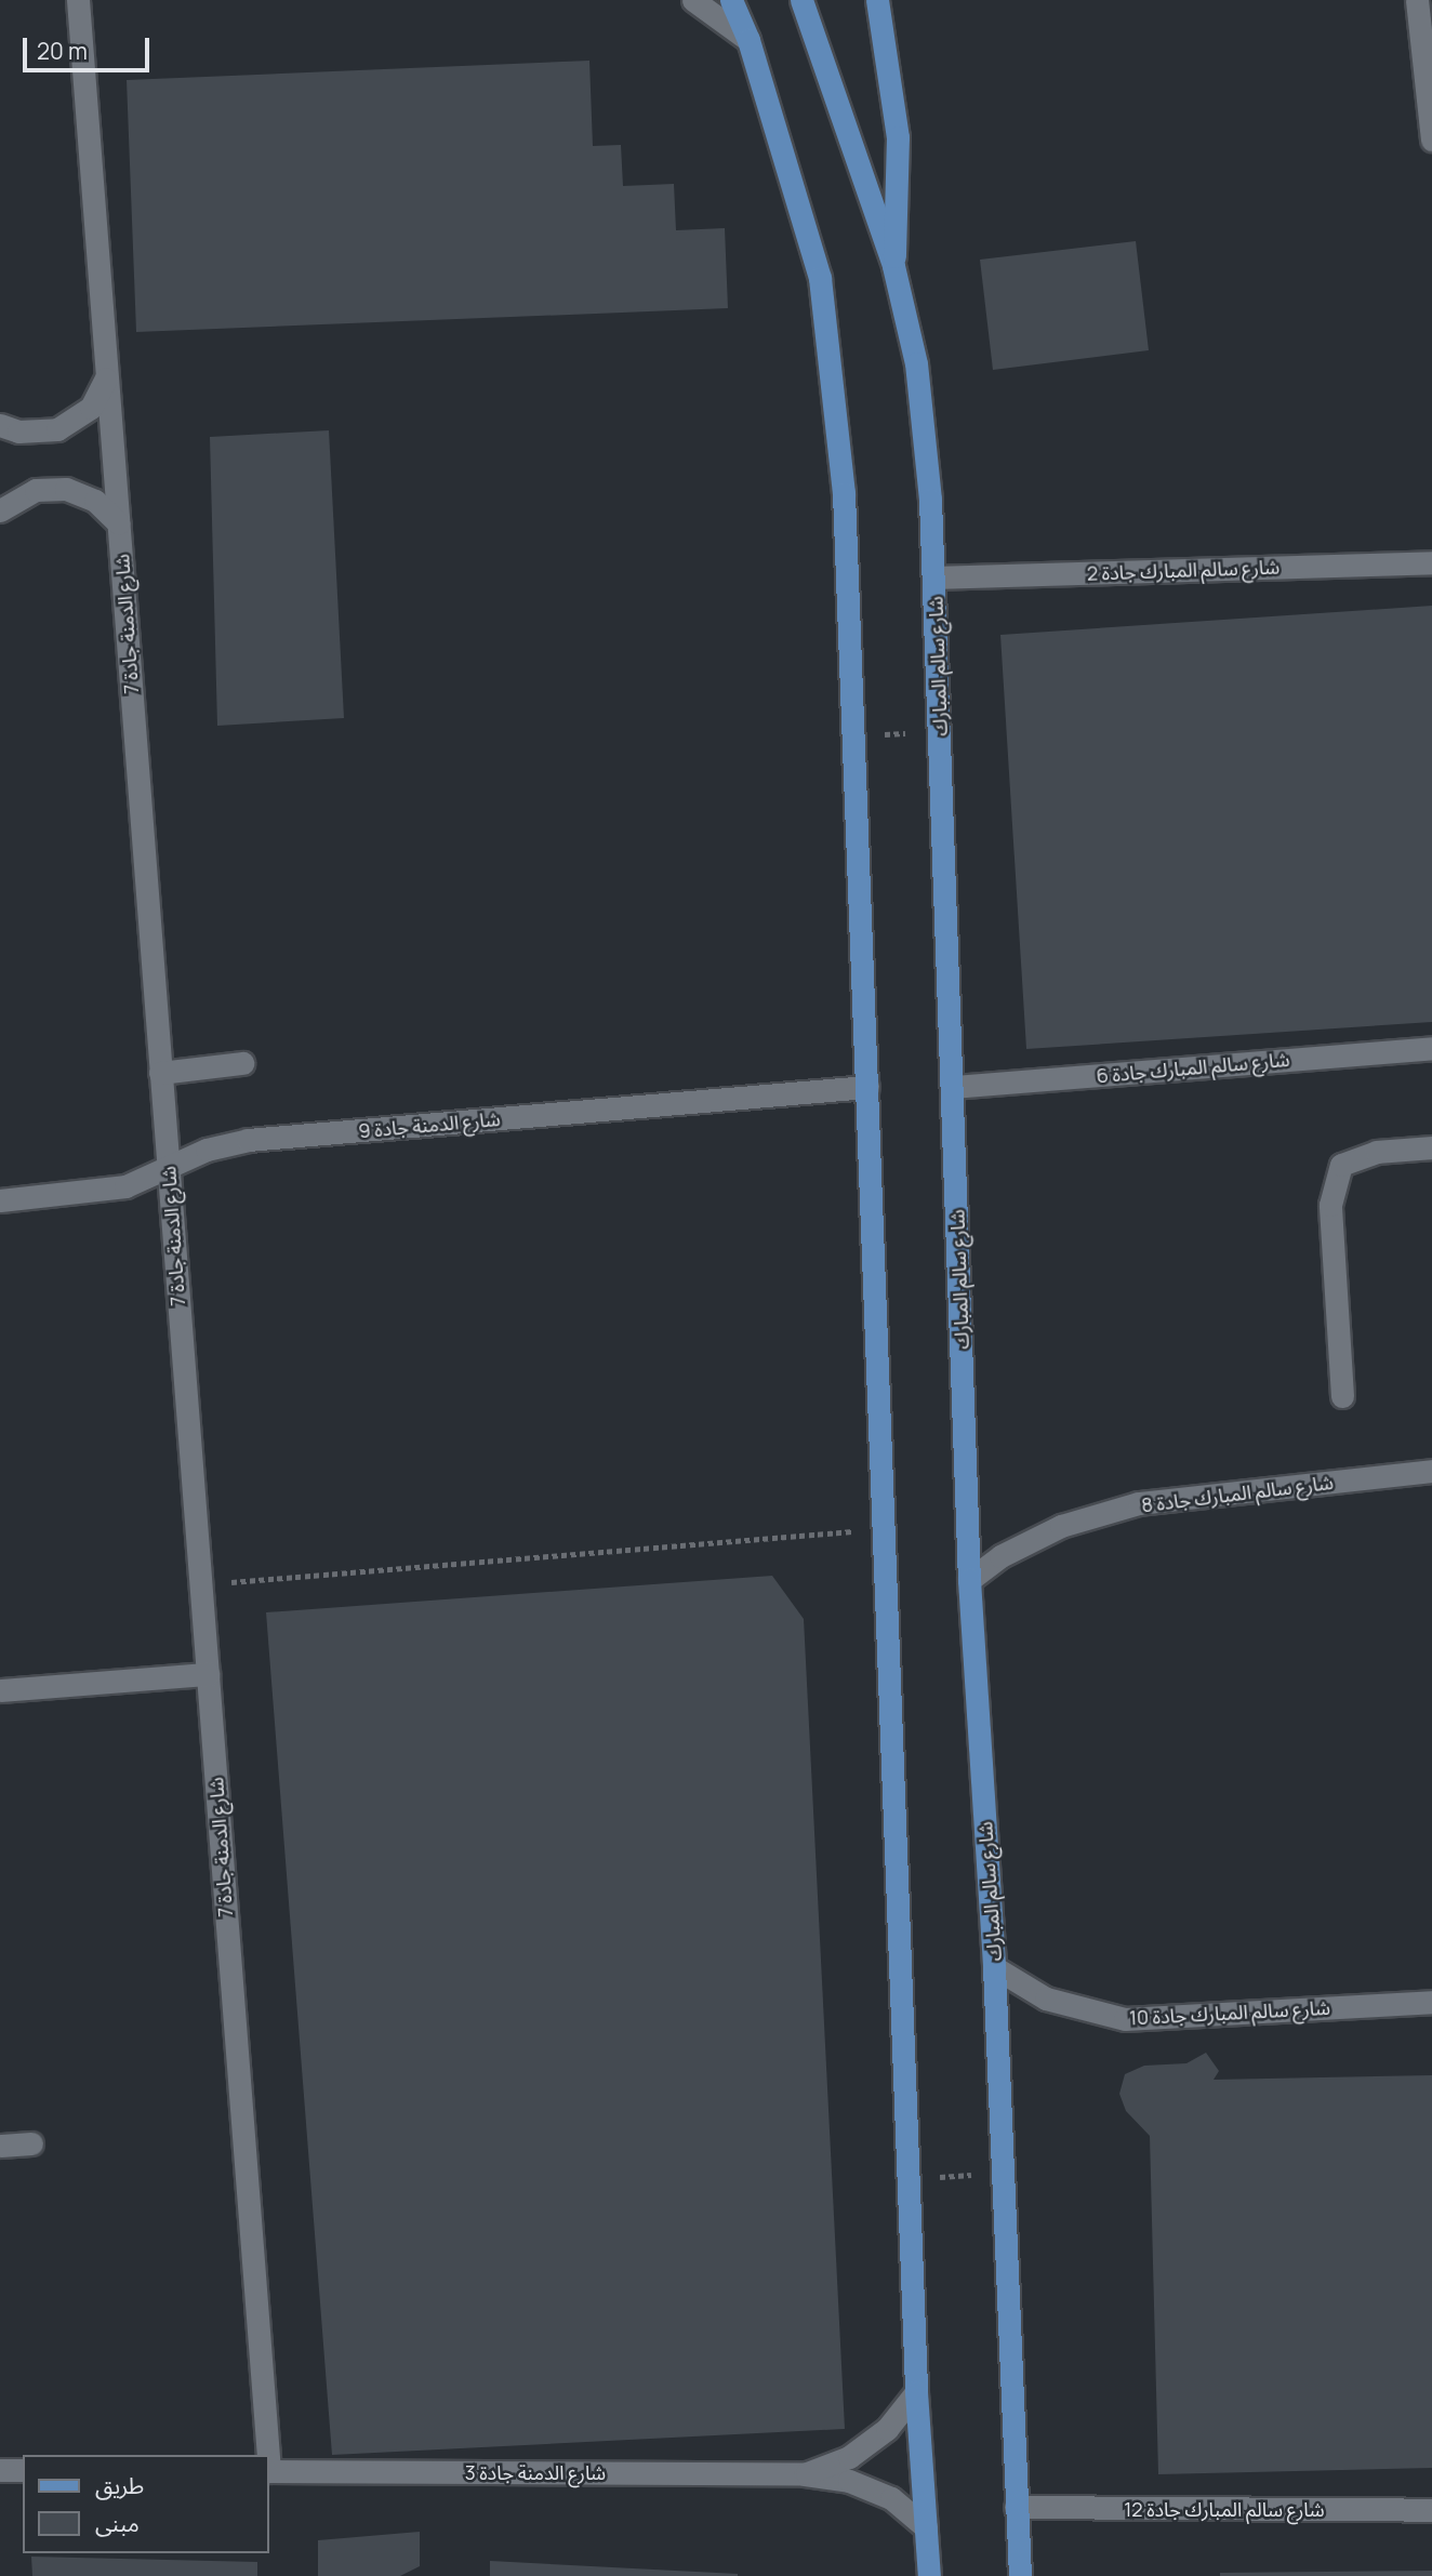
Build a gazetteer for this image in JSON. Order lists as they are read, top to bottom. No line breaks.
{"streets":{"main road":["شارع سالم المبارك"],"street":["شارع سالم المبارك جادة 2","شارع الدمنة جادة 7","شارع سالم المبارك جادة 6","شارع الدمنة جادة 9","شارع سالم المبارك جادة 8","شارع سالم المبارك جادة 10","شارع الدمنة جادة 3","شارع سالم المبارك جادة 12"]},"crossings":[["شارع سالم المبارك جادة 2","شارع سالم المبارك"],["شارع الدمنة جادة 7","شارع الدمنة جادة 9"],["شارع سالم المبارك","شارع سالم المبارك جادة 6"],["شارع سالم المبارك","شارع سالم المبارك جادة 8"],["شارع سالم المبارك","شارع سالم المبارك جادة 10"],["شارع سالم المبارك","شارع سالم المبارك جادة 12"]],"legend":["طريق","مبنى"],"scale_bar":"20 m"}
